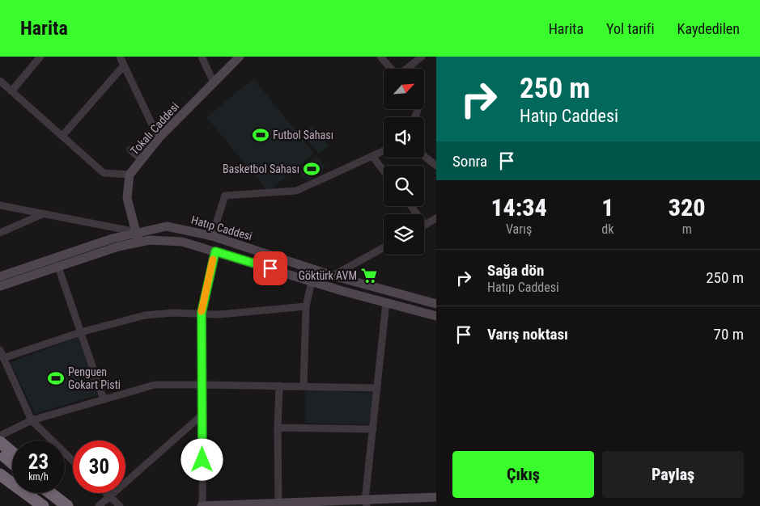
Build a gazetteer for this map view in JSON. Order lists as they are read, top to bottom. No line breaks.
{"streets":{"main road":["Tokalı Caddesi","Hatıp Caddesi"]},"places":{"sports":["Futbol Sahası","Basketbol Sahası","Penguen Gokart Pisti"],"supermarket":["Göktürk AVM"]},"north":"top right","page":{"header":"Harita","nav":["Harita","Yol tarifi","Kaydedilen"],"turn":["250 m","Hatıp Caddesi"],"then":"Sonra","eta":["14:34","Varış","1","dk","320","m"],"list":[{"name":"Sağa dön","note":"Hatıp Caddesi","value":"250 m"},{"name":"Varış noktası","value":"70 m"}],"speed":"23 km/h","limit":"30","buttons":["Çıkış","Paylaş"]}}
